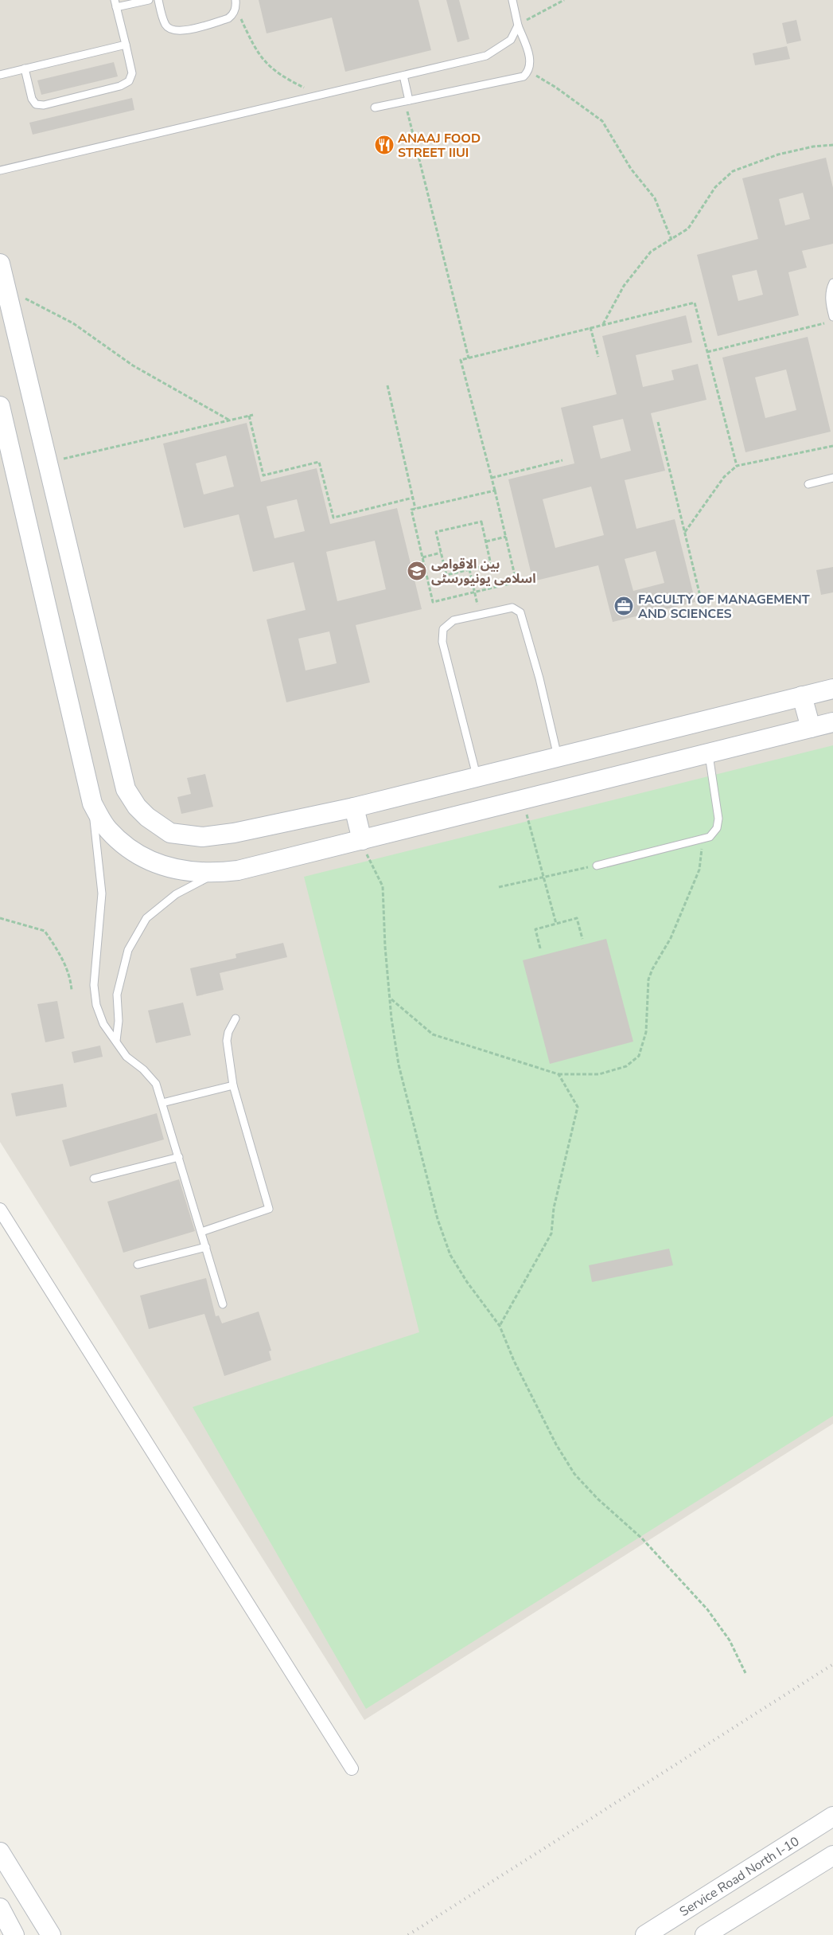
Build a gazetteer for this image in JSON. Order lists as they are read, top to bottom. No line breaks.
{"streets":{"street":["Service Road North I-10"]},"places":{"restaurant":["ANAAJ FOOD STREET IIUI"],"school or university":["بین الاقوامی اسلامی یونیورسٹی"],"office":["FACULTY OF MANAGEMENT AND SCIENCES"]}}
